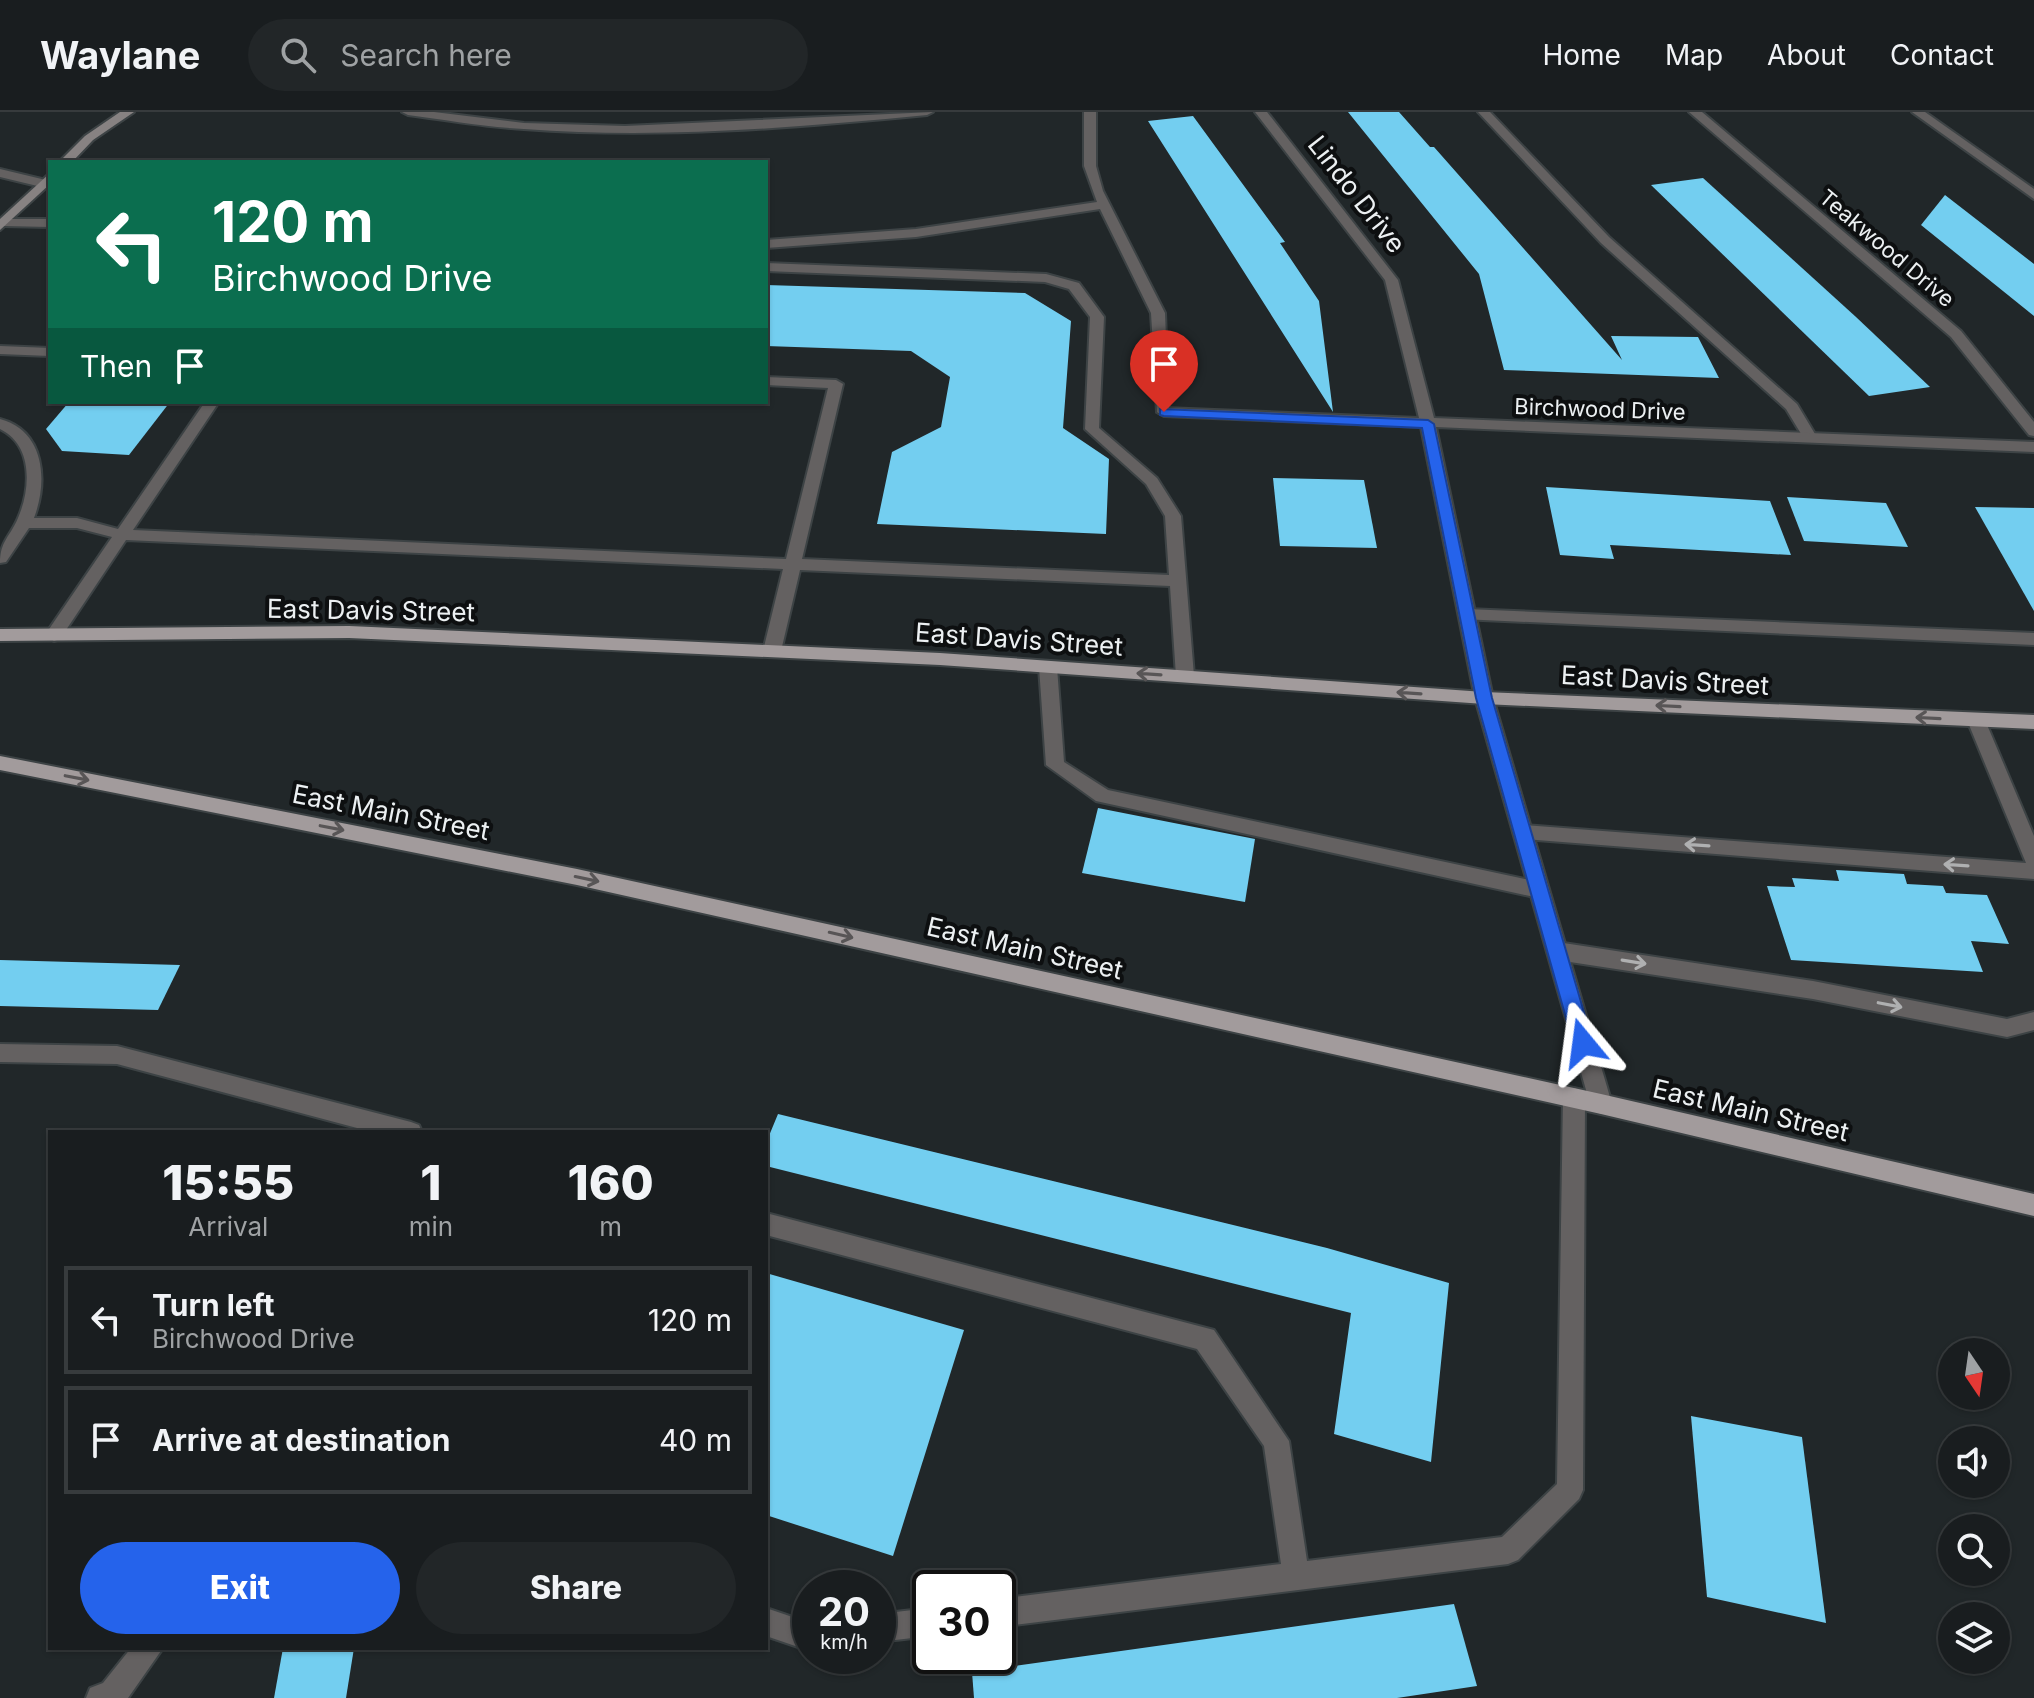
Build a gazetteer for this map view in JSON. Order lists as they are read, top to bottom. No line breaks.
{"streets":{"main road":["East Davis Street","East Main Street"],"street":["Lindo Drive","Teakwood Drive","Birchwood Drive"]},"crossings":[["Lindo Drive","Birchwood Drive"],["Lindo Drive","East Davis Street"],["Lindo Drive","East Main Street"]],"one_way":["East Davis Street","East Main Street"],"north":"bottom","page":{"header":"Waylane","search":"Search here","nav":["Home","Map","About","Contact"],"turn":["120 m","Birchwood Drive"],"then":"Then","eta":["15:55","Arrival","1","min","160","m"],"list":[{"name":"Turn left","note":"Birchwood Drive","value":"120 m"},{"name":"Arrive at destination","value":"40 m"}],"buttons":["Exit","Share"],"speed":"20 km/h","limit":"30"}}
